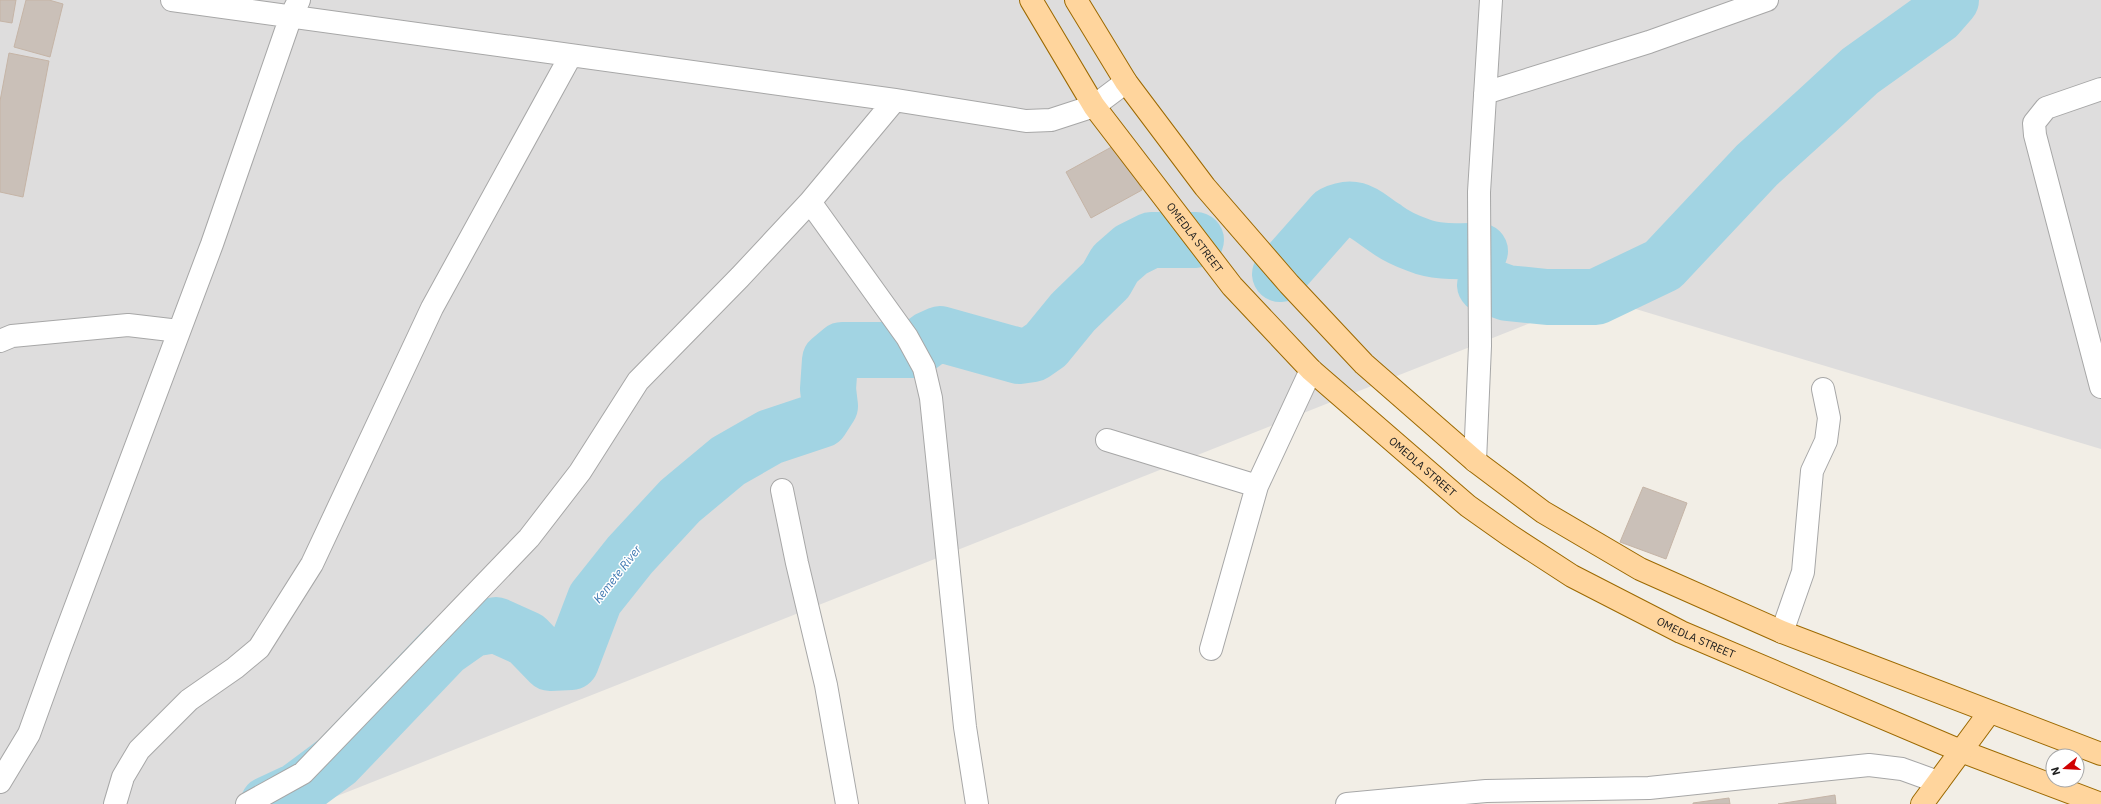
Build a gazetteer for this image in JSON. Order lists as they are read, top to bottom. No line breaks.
{"streets":{"main road":["OMEDLA STREET"]},"water":["Kemete River"],"north":"left"}
